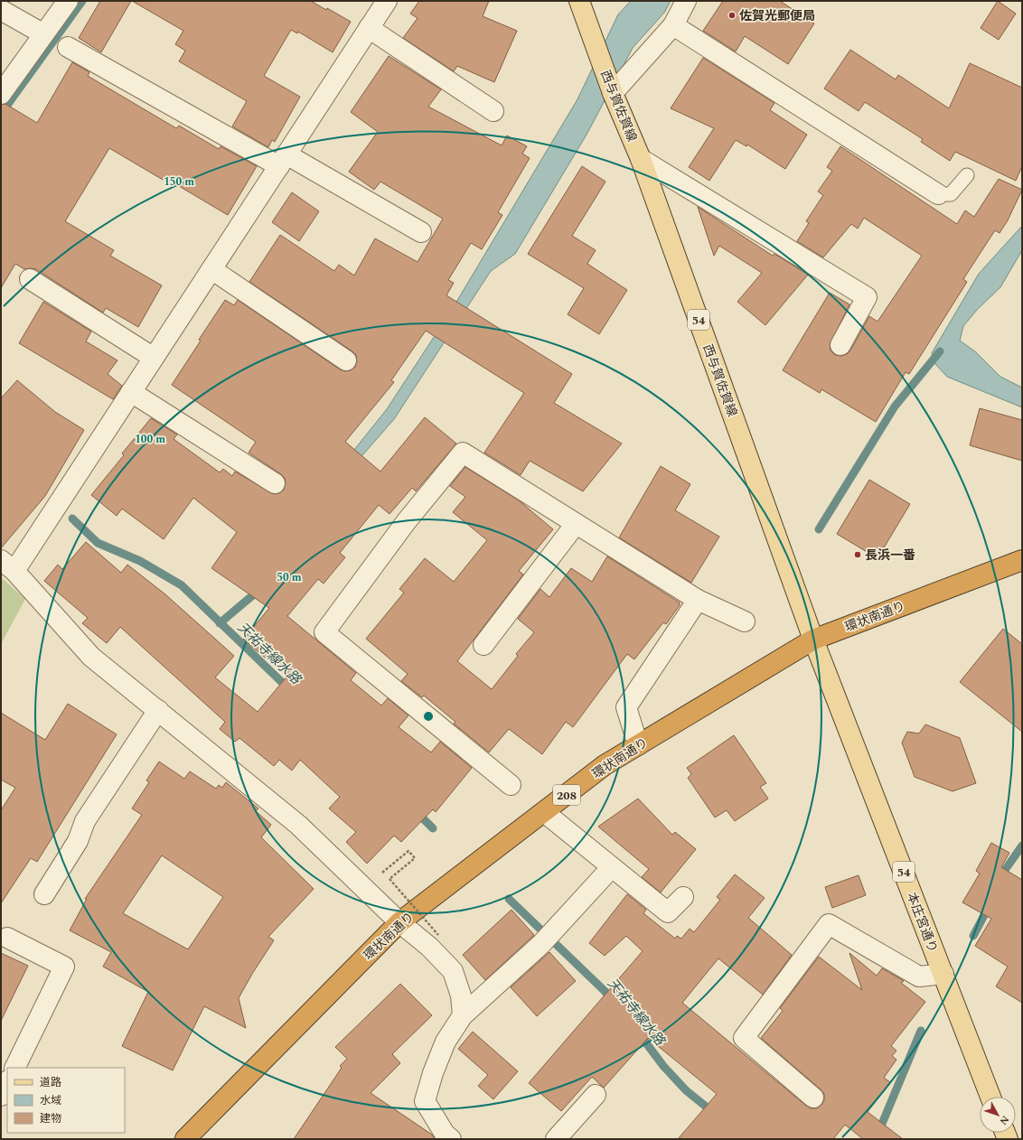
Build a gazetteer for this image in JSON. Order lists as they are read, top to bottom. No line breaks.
{"streets":{"highway":["環状南通り","208"],"main road":["西与賀佐賀線","54","本庄宮通り"]},"crossings":[["西与賀佐賀線","環状南通り"],["西与賀佐賀線","本庄宮通り"],["環状南通り","本庄宮通り"]],"water":["天祐寺線水路"],"places":["佐賀光郵便局","長浜一番"],"legend":["道路","水域","建物"],"north":"bottom right","rings":["150 m","100 m","50 m"]}
